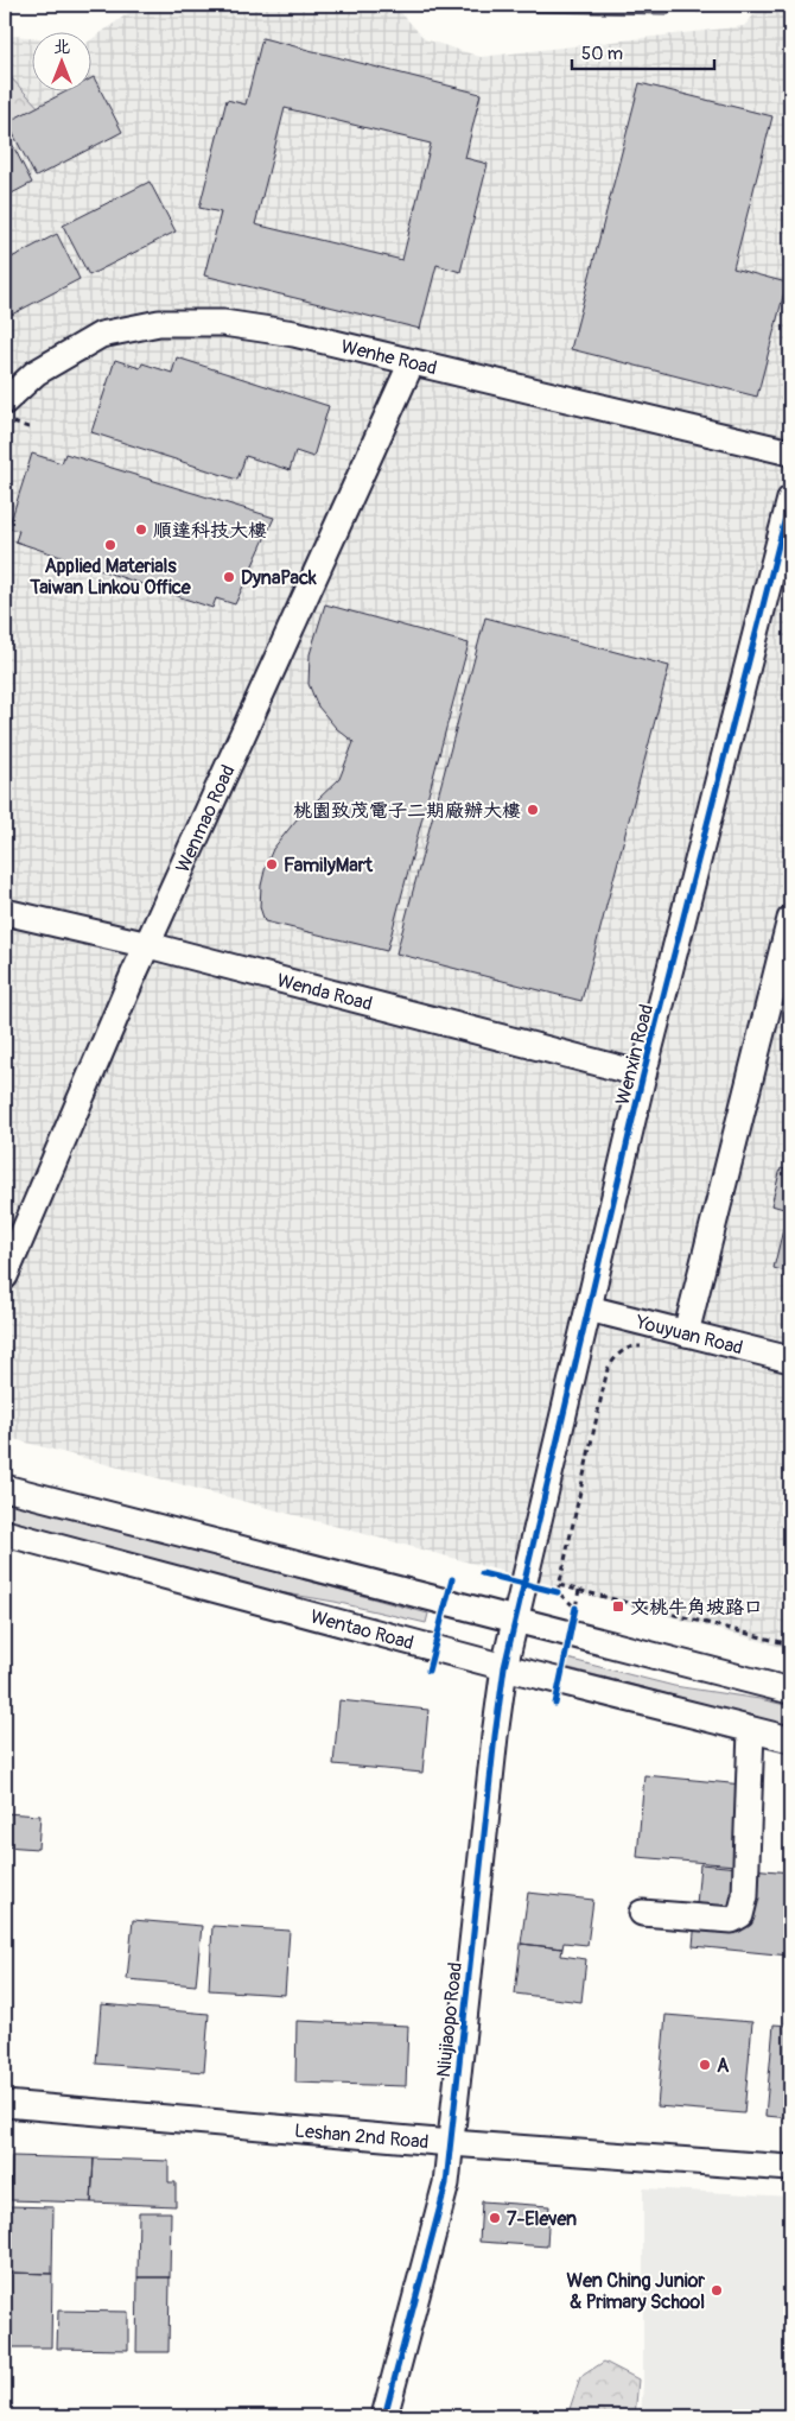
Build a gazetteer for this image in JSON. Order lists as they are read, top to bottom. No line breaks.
{"streets":{"street":["Wenhe Road","Wenmao Road","Wenda Road","Wenxin Road","Youyuan Road","Wentao Road","Niujiaopo Road","Leshan 2nd Road"]},"crossings":[["Wenhe Road","Wenmao Road"],["Wenmao Road","Wenda Road"],["Wenda Road","Wenxin Road"],["Wenxin Road","Youyuan Road"],["Wenxin Road","Niujiaopo Road"],["Wentao Road","Niujiaopo Road"],["Niujiaopo Road","Leshan 2nd Road"]],"places":{"other":["順達科技大樓","Applied Materials Taiwan Linkou Office","DynaPack","桃園致茂電子二期廠辦大樓","FamilyMart","A","7-Eleven","Wen Ching Junior & Primary School"],"transit":["文桃牛角坡路口"]},"scale_bar":"50 m","north":"top"}
